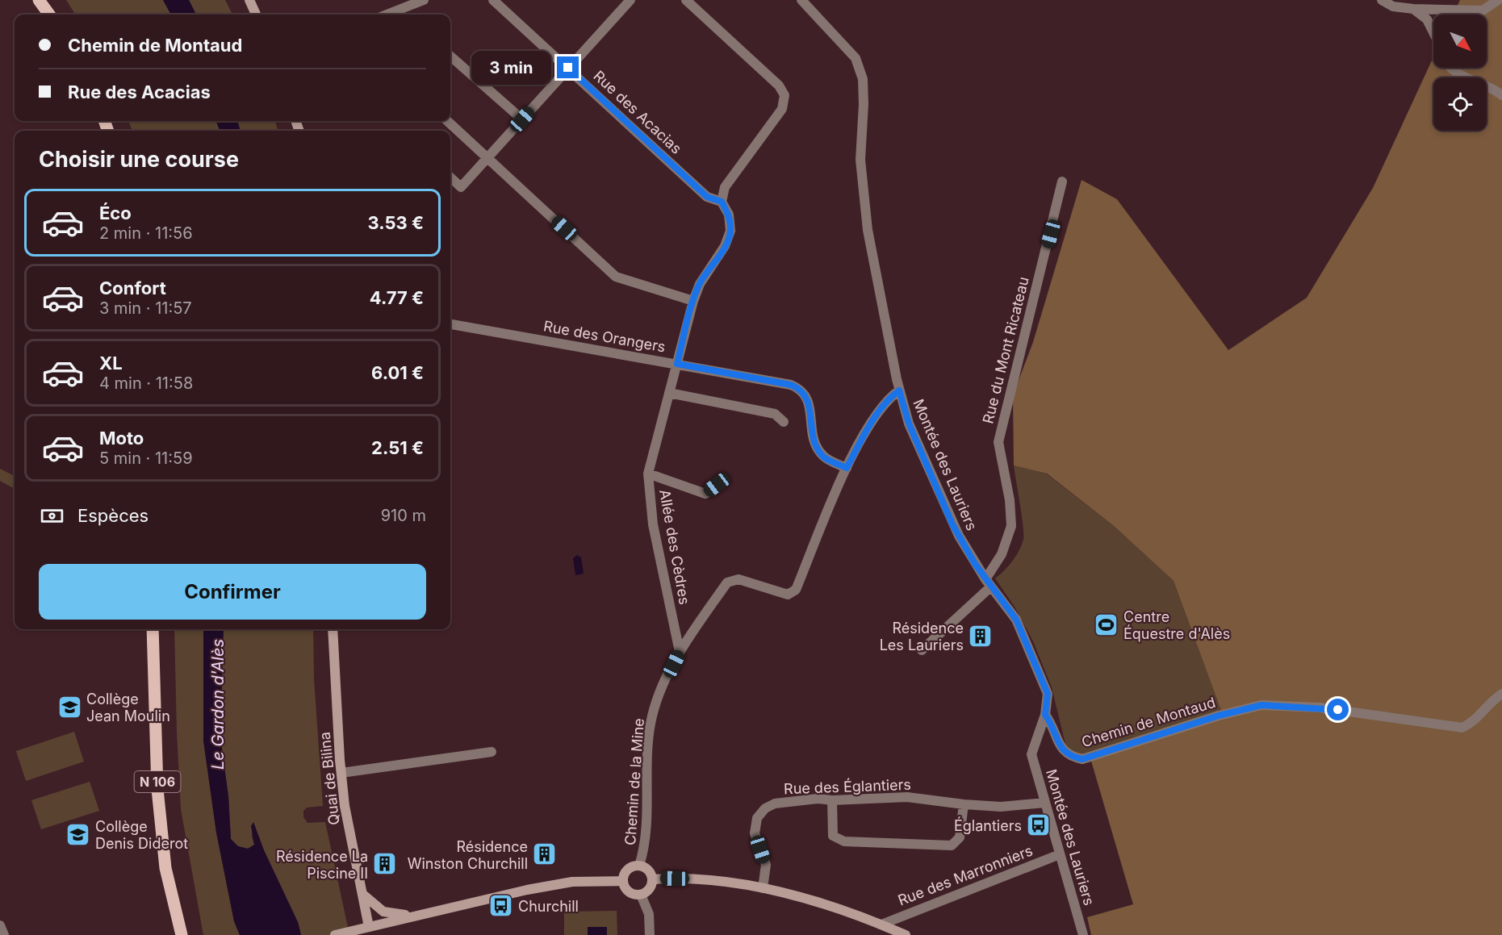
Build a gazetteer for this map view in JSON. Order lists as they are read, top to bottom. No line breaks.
{"streets":{"main road":["Quai de Bilina","N 106"],"street":["Rue des Acacias","Rue des Orangers","Rue du Mont Ricateau","Montée des Lauriers","Allée des Cèdres","Chemin de Montaud","Chemin de la Mine","Rue des Églantiers","Rue des Marronniers"]},"crossings":[["Rue des Acacias","Allée des Cèdres"],["Rue des Orangers","Allée des Cèdres"],["Rue des Orangers","Chemin de la Mine"],["Rue du Mont Ricateau","Montée des Lauriers"],["Montée des Lauriers","Chemin de Montaud"],["Montée des Lauriers","Chemin de la Mine"],["Montée des Lauriers","Rue des Églantiers"],["Montée des Lauriers","Rue des Marronniers"],["Allée des Cèdres","Chemin de la Mine"]],"water":["Le Gardon d'Alès"],"places":{"sports":["Centre Équestre d'Alès"],"building":["Résidence Les Lauriers","Résidence Winston Churchill","Résidence La Piscine II"],"school or university":["Collège Jean Moulin","Collège Denis Diderot"],"bus stop":["Églantiers","Churchill"]},"north":"bottom right","page":{"banner":["Chemin de Montaud","Rue des Acacias"],"bubble":"3 min","heading":"Choisir une course","list":[{"name":"Éco","note":"2 min · 11:56","value":"3.53 €"},{"name":"Confort","note":"3 min · 11:57","value":"4.77 €"},{"name":"XL","note":"4 min · 11:58","value":"6.01 €"},{"name":"Moto","note":"5 min · 11:59","value":"2.51 €"}],"pay":["Espèces","910 m"],"buttons":"Confirmer"}}
